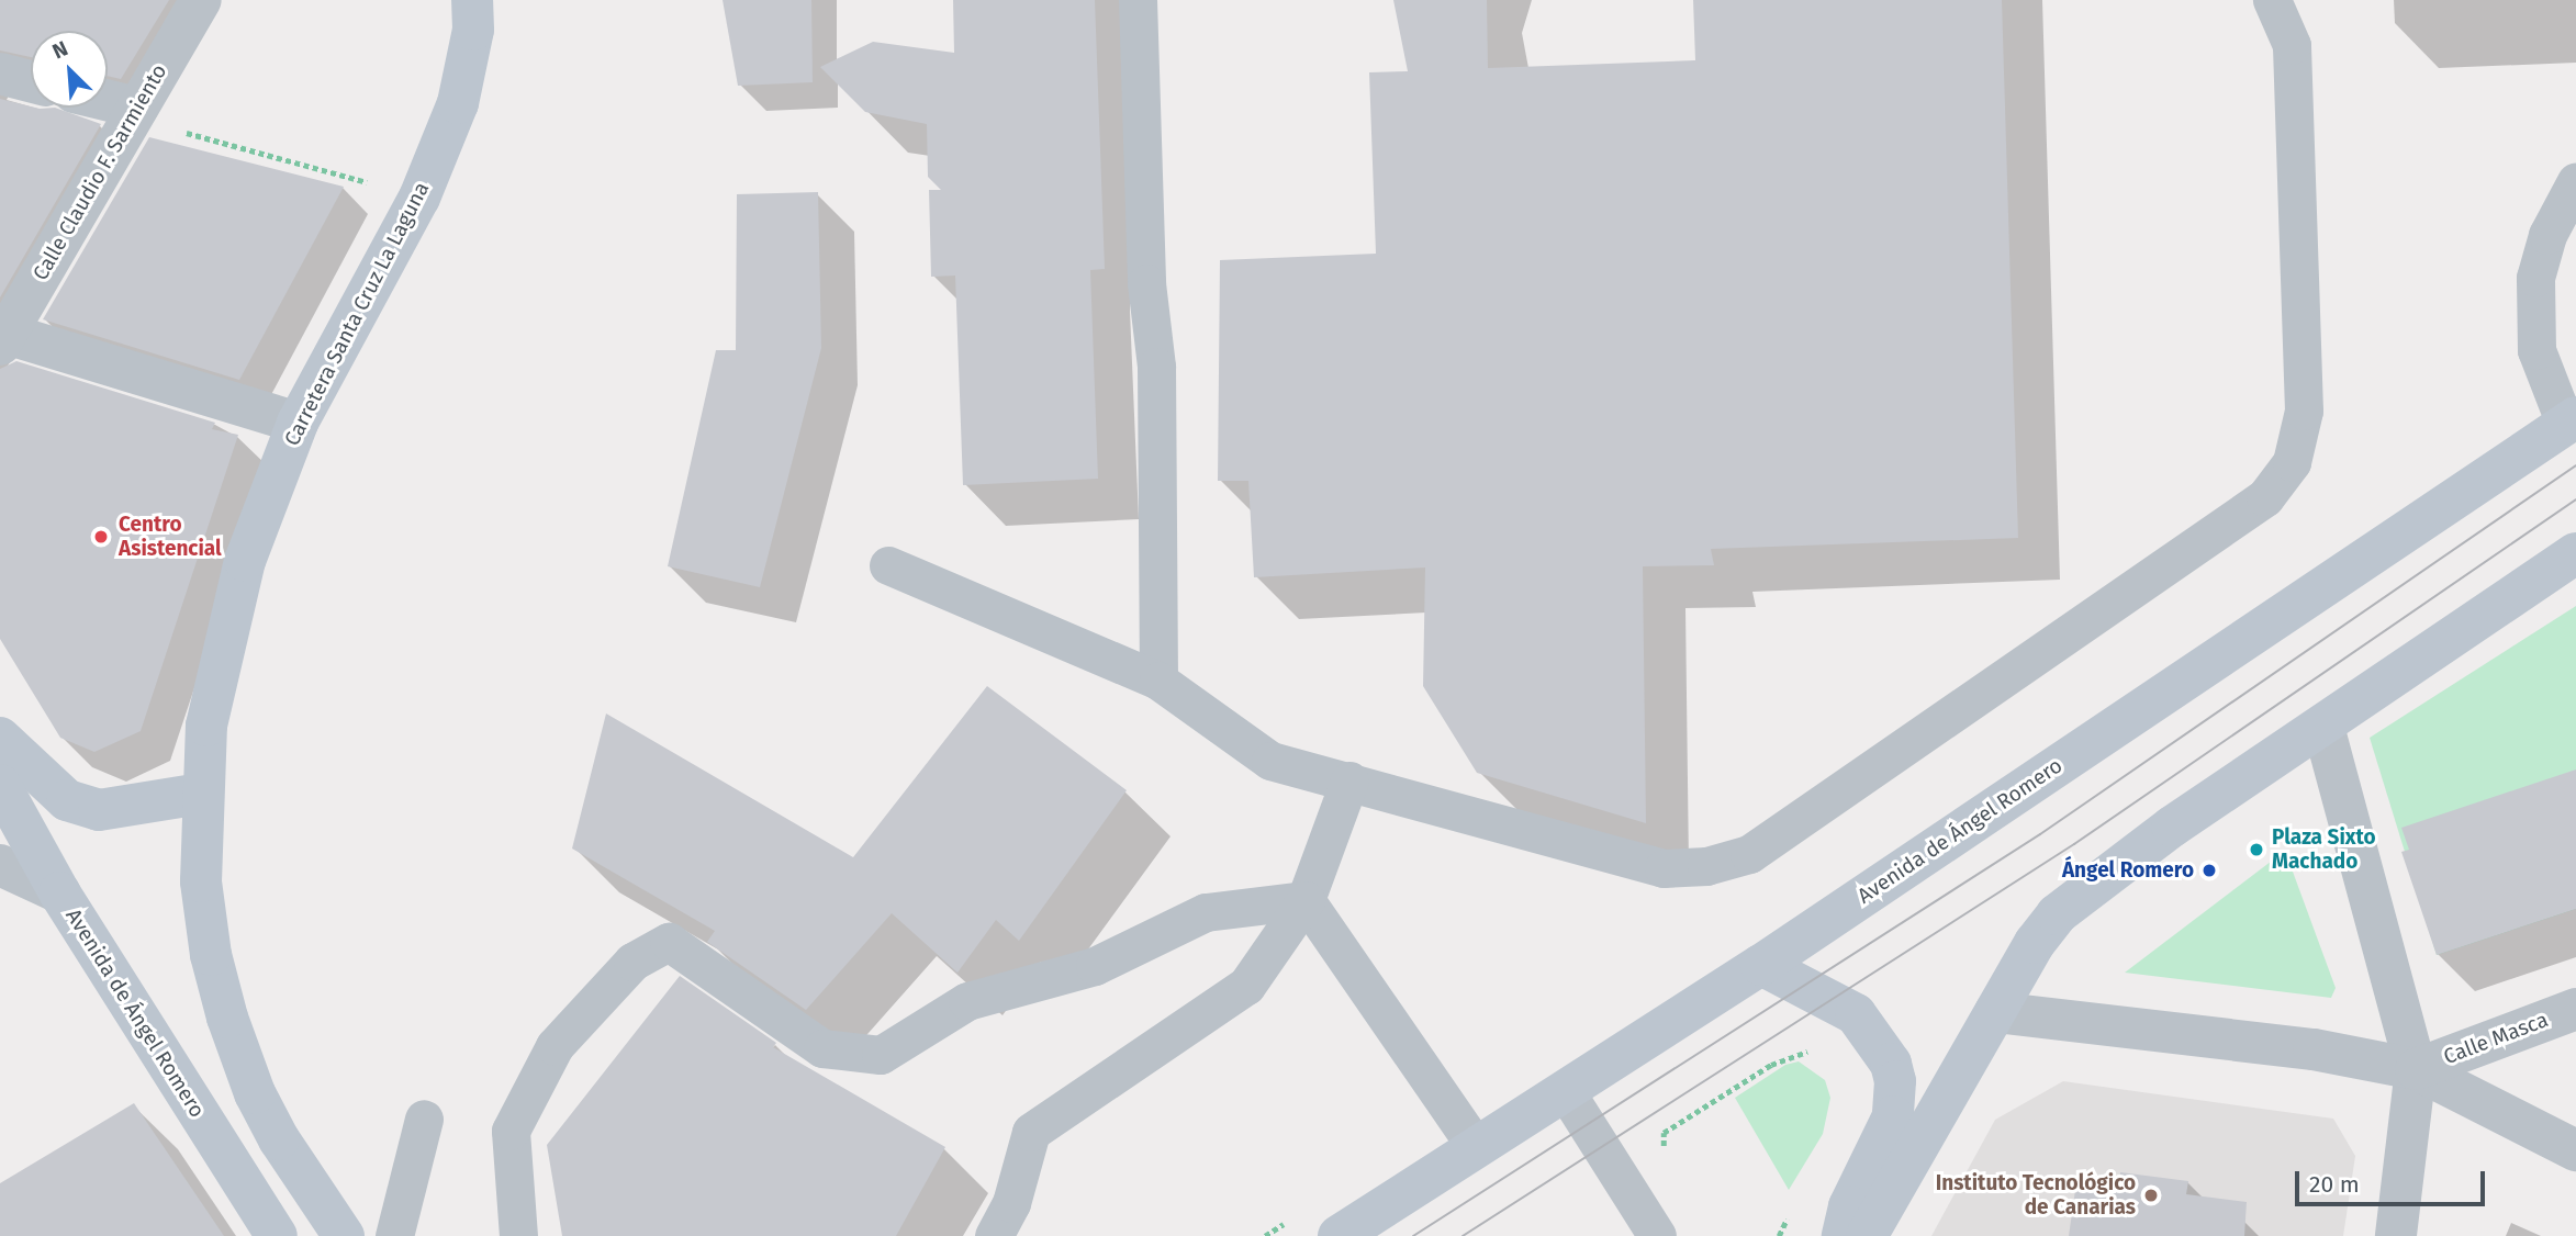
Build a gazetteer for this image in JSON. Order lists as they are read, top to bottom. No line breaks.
{"streets":{"main road":["Carretera Santa Cruz La Laguna","Avenida de Ángel Romero"],"street":["Calle Claudio F. Sarmiento","Calle Masca"]},"places":["Centro Asistencial","Plaza Sixto Machado","Ángel Romero","Instituto Tecnológico de Canarias"],"scale_bar":"20 m","north":"top left"}
